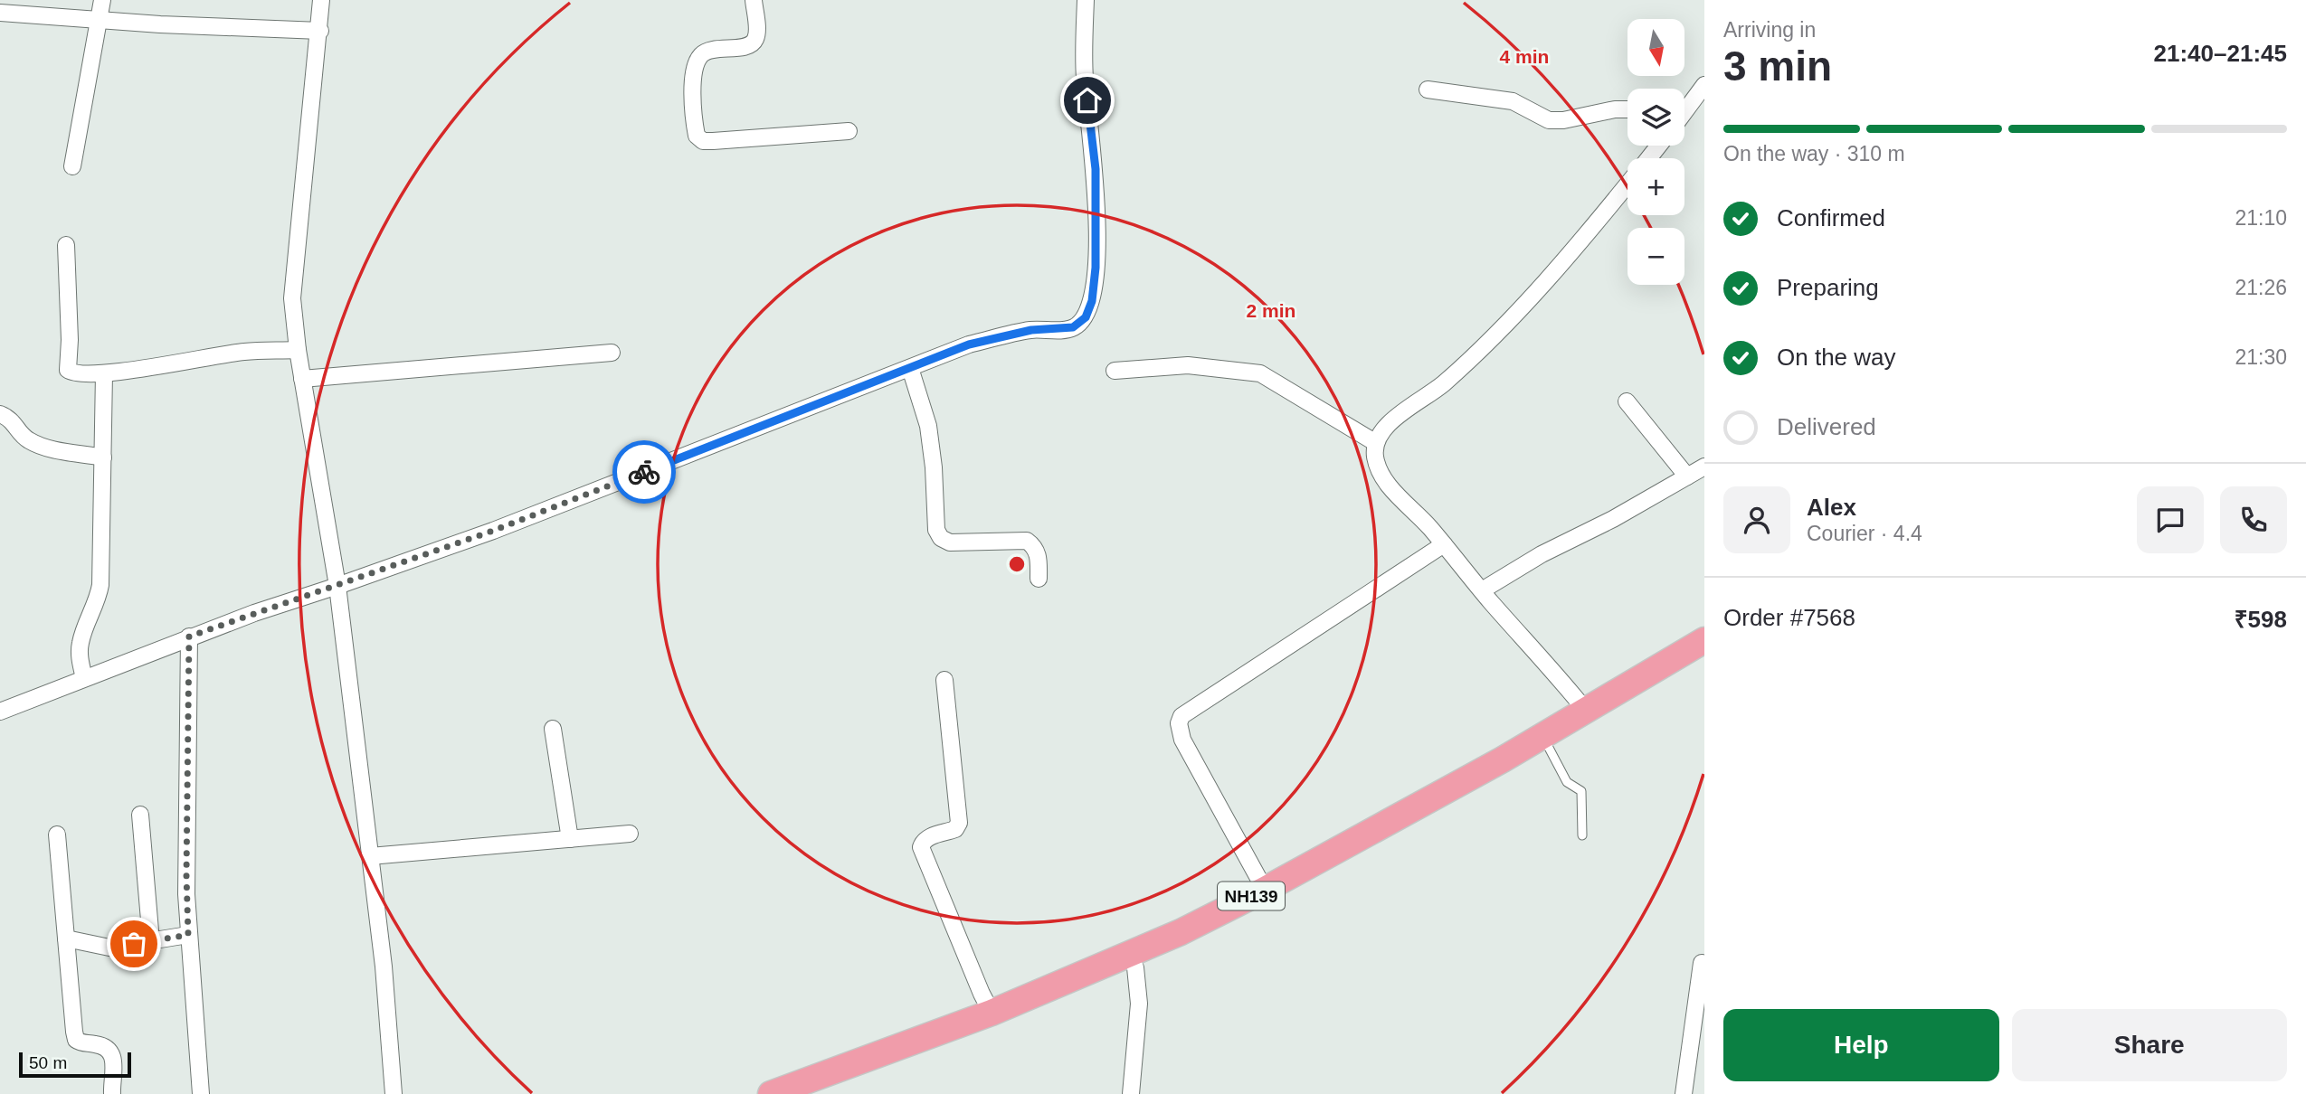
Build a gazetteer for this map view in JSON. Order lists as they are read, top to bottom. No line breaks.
{"streets":{"highway":["NH139"]},"scale_bar":"50 m","north":"bottom","page":{"heading":["3 min","Arriving in","21:40–21:45"],"panel":["Alex","Courier · 4.4","Order #7568","₹598"],"map_buttons":["+","−"],"bar":"On the way · 310 m","list":[["Confirmed","21:10"],["Preparing","21:26"],["On the way","21:30"],"Delivered"],"buttons":["Help","Share"],"scale":"50 m"},"rings":["4 min","2 min"]}
